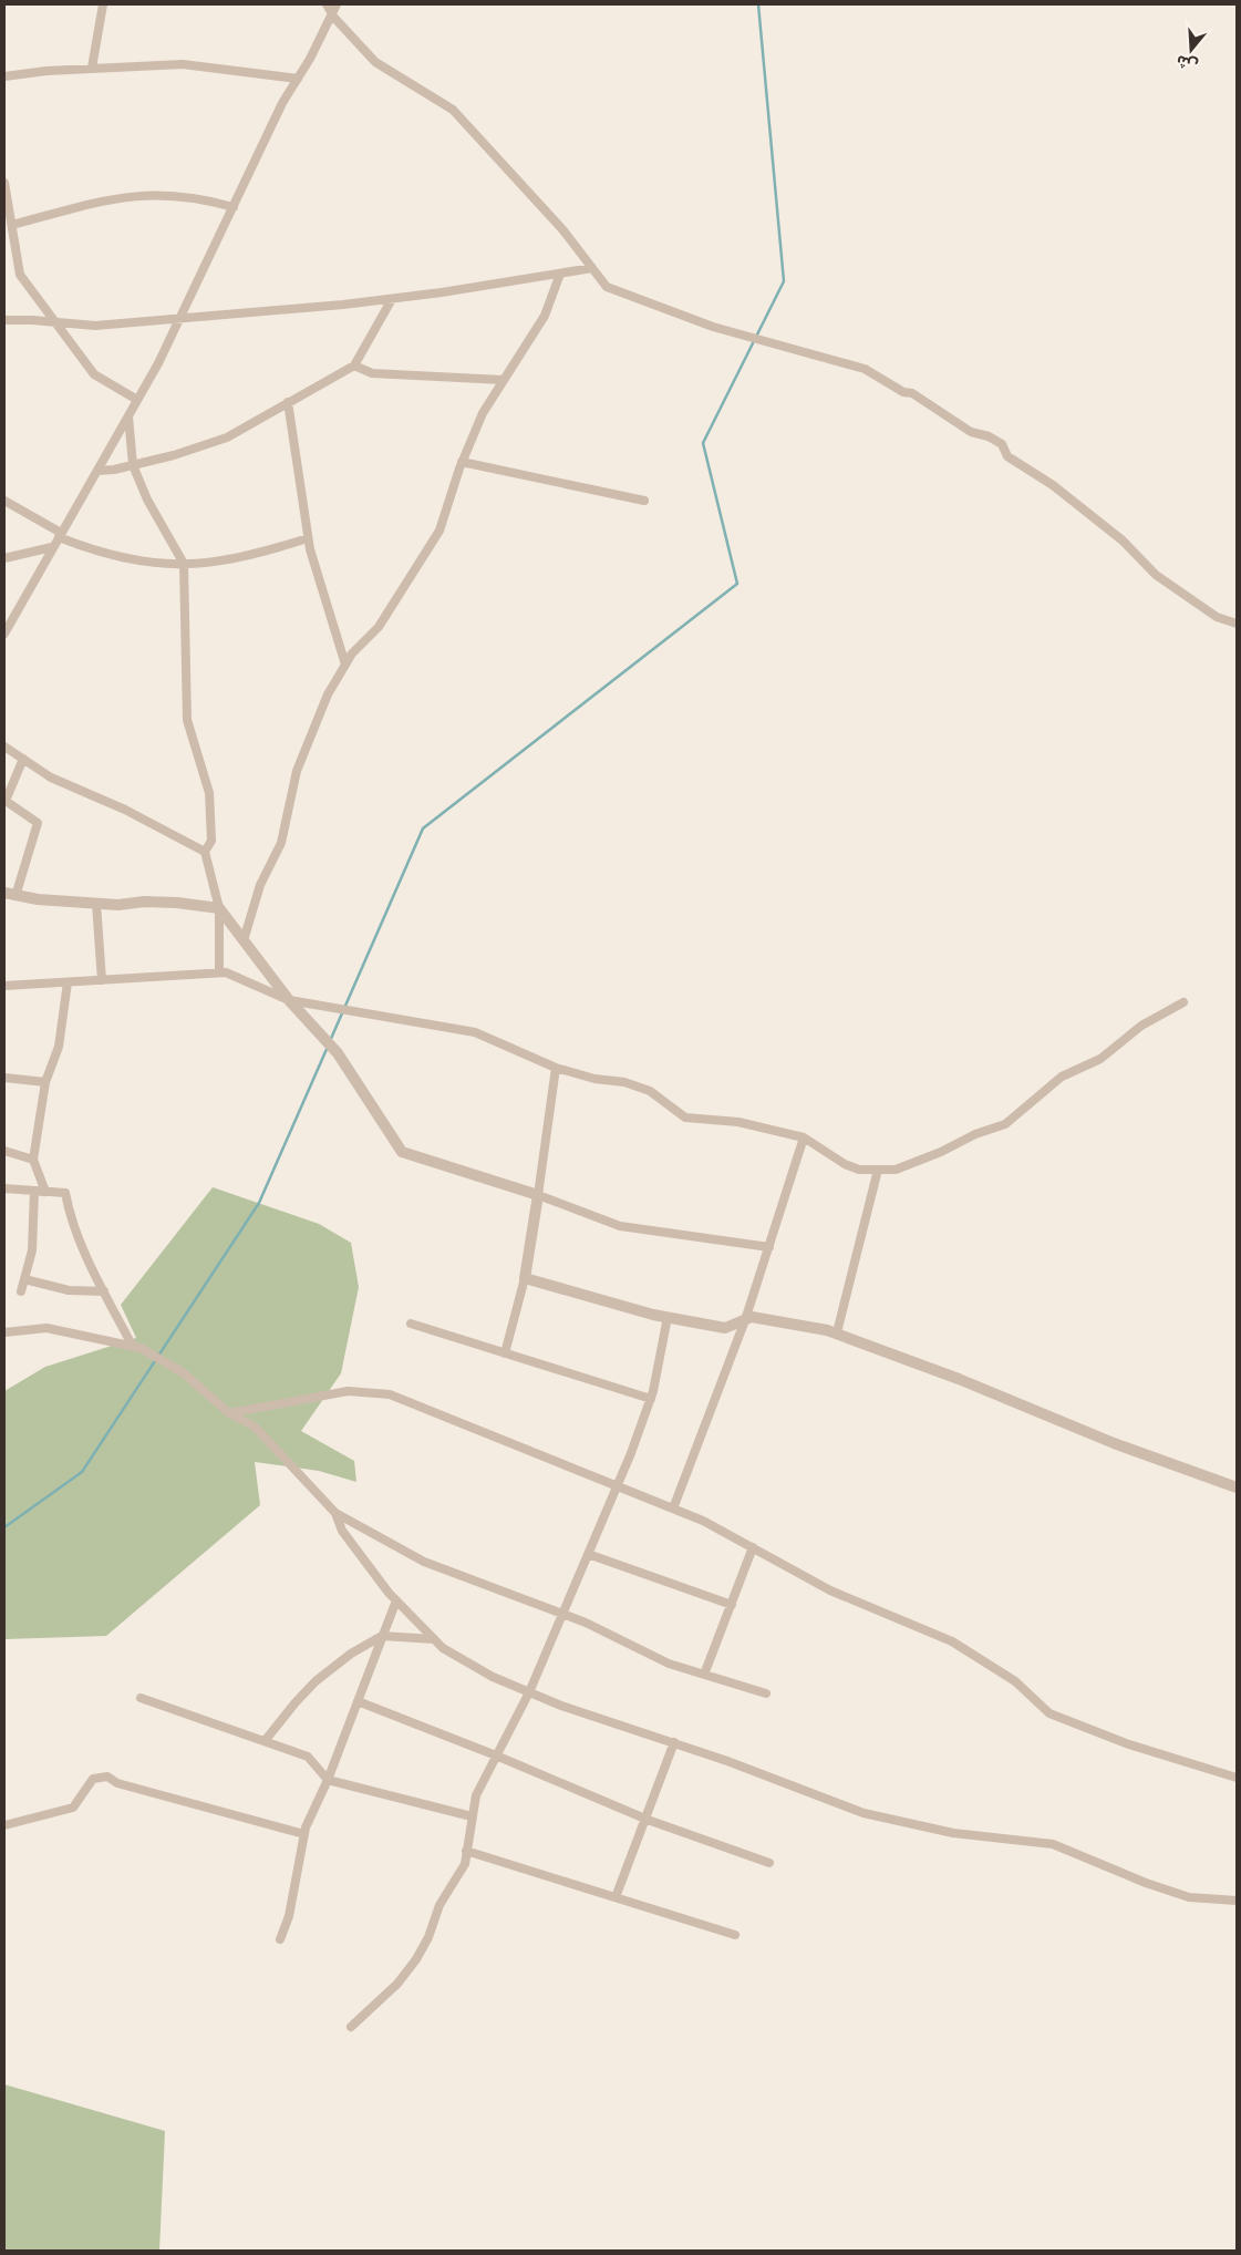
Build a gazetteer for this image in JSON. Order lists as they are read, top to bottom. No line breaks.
{"north":"bottom"}
